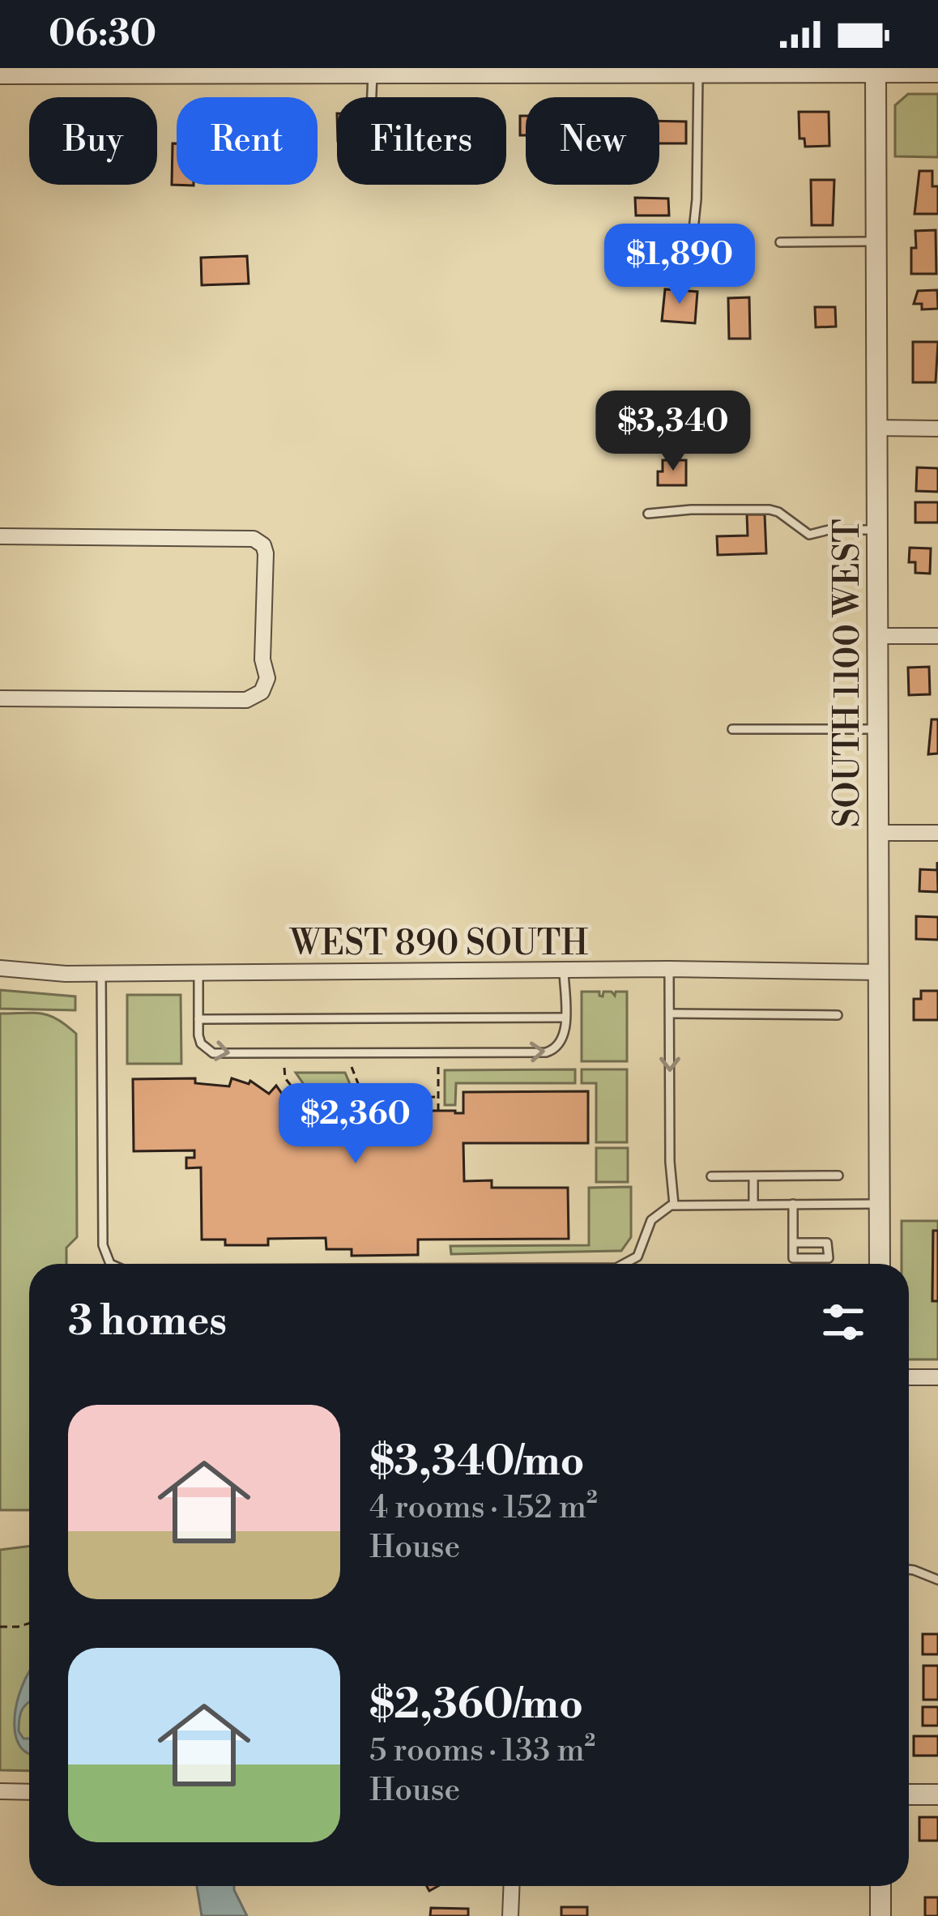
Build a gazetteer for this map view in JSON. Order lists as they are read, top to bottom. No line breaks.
{"streets":{"street":["SOUTH 1100 WEST","WEST 890 SOUTH"]},"crossings":[["SOUTH 1100 WEST","WEST 890 SOUTH"]],"page":{"status":"06:30","chip":["Buy","Rent","Filters","New"],"price":["$1,890","$3,340","$2,360"],"heading":"3 homes","list":[{"name":"$3,340/mo","note":"4 rooms · 152 m² · House"},{"name":"$2,360/mo","note":"5 rooms · 133 m² · House"}]}}
